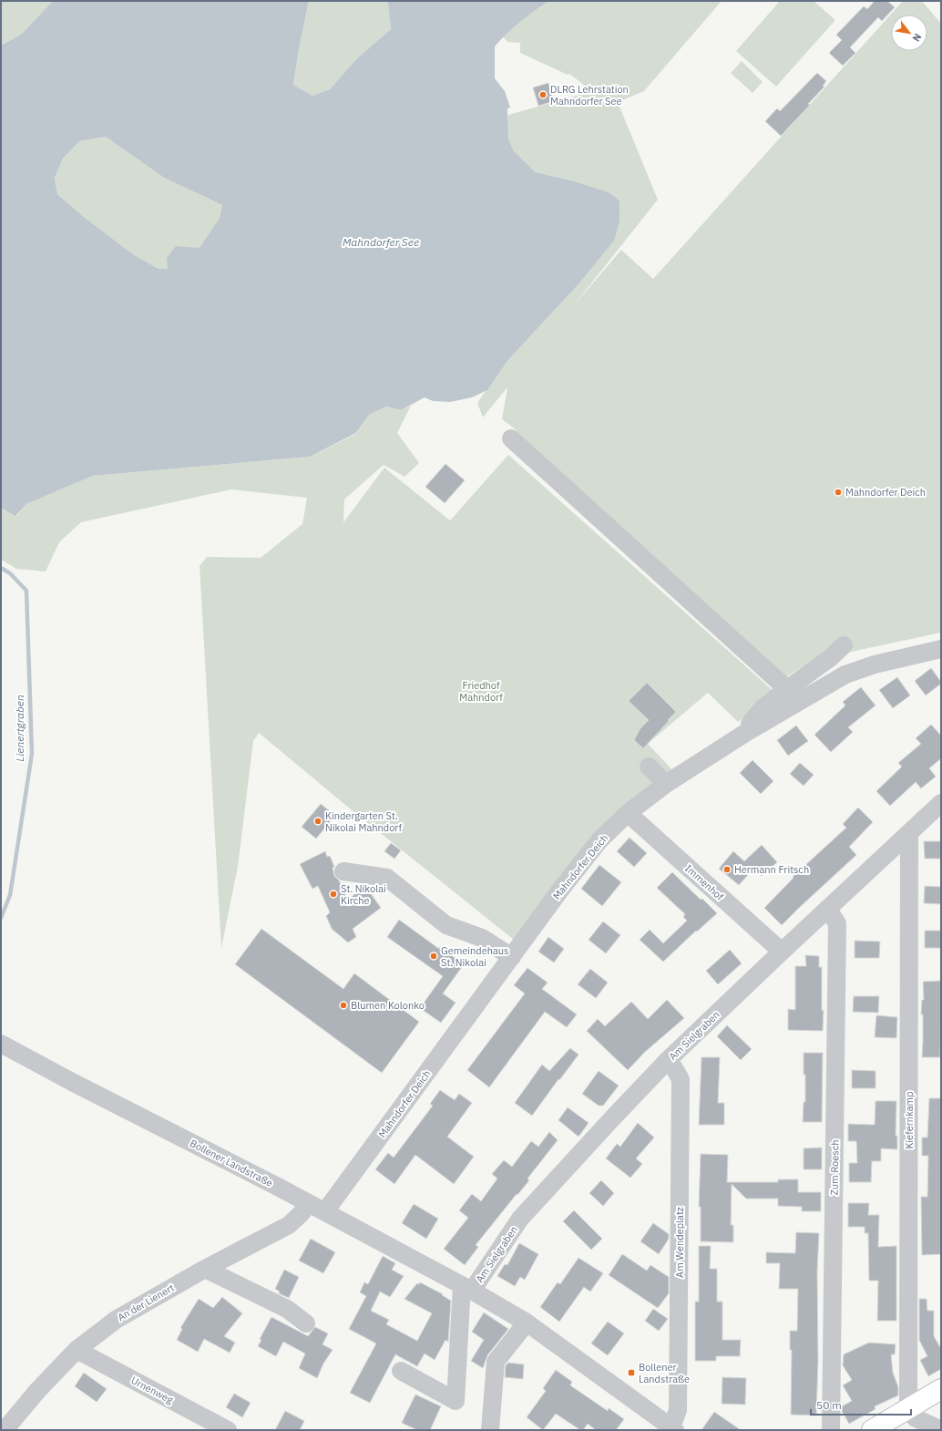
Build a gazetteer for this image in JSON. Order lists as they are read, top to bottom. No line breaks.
{"streets":{"street":["Mahndorfer Deich","Immenhof","Am Sielgraben","Kiefernkamp","Bollener Landstraße","Zum Roesch","Am Wendeplatz","An der Lienert","Urnenweg"]},"crossings":[["Mahndorfer Deich","Immenhof"],["Mahndorfer Deich","Bollener Landstraße"],["Immenhof","Am Sielgraben"],["Am Sielgraben","Kiefernkamp"],["Am Sielgraben","Bollener Landstraße"],["Am Sielgraben","Zum Roesch"],["Am Sielgraben","Am Wendeplatz"],["Bollener Landstraße","Am Wendeplatz"],["Bollener Landstraße","An der Lienert"],["An der Lienert","Urnenweg"]],"water":["Mahndorfer See","Lienertgraben"],"parks":["Friedhof Mahndorf"],"places":{"other":["DLRG Lehrstation Mahndorfer See","Mahndorfer Deich","Kindergarten St. Nikolai Mahndorf","Hermann Fritsch","St. Nikolai Kirche","Gemeindehaus St. Nikolai","Blumen Kolonko"],"transit":["Bollener Landstraße"]},"scale_bar":"50 m","north":"bottom right"}
